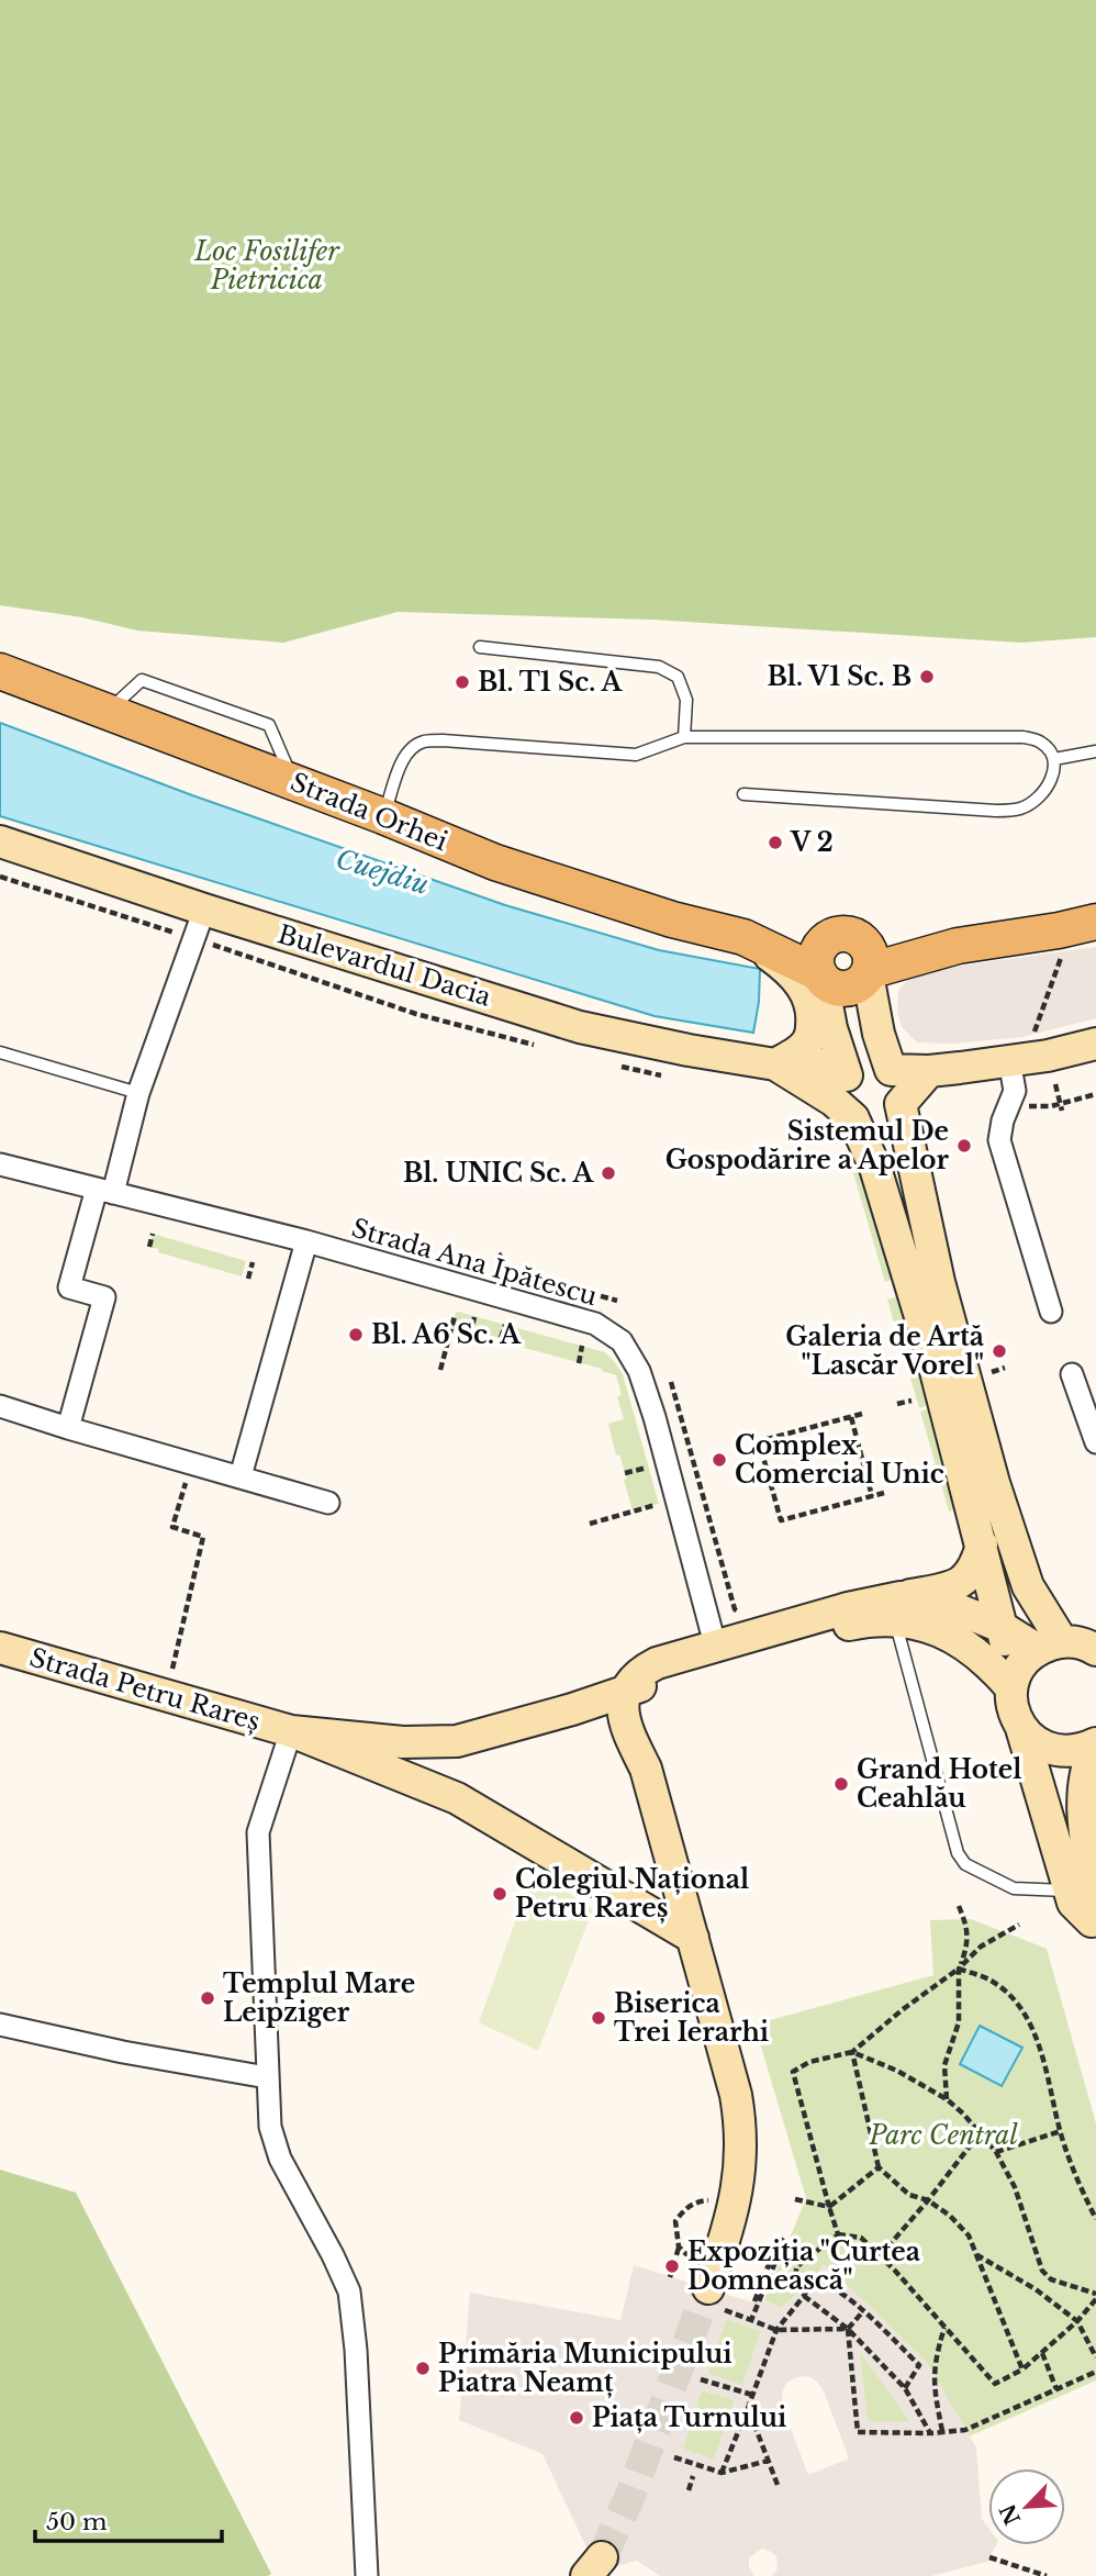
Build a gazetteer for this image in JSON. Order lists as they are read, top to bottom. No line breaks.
{"streets":{"main road":["Strada Orhei","Bulevardul Dacia","Strada Petru Rareș"],"street":["Strada Ana Ipătescu"]},"crossings":[["Strada Ana Ipătescu","Strada Petru Rareș"]],"water":["Cuejdiu"],"parks":["Loc Fosilifer Pietricica","Parc Central"],"places":["Bl. V1 Sc. B","Bl. T1 Sc. A","V 2","Sistemul De Gospodărire a Apelor","Bl. UNIC Sc. A","Bl. A6 Sc. A","Galeria de Artă \"Lascăr Vorel\"","Complex Comercial Unic","Grand Hotel Ceahlău","Colegiul Național Petru Rareș","Templul Mare Leipziger","Biserica Trei Ierarhi","Expoziția \"Curtea Domnească\"","Primăria Municipului Piatra Neamț","Piața Turnului"],"scale_bar":"50 m","north":"bottom left"}
